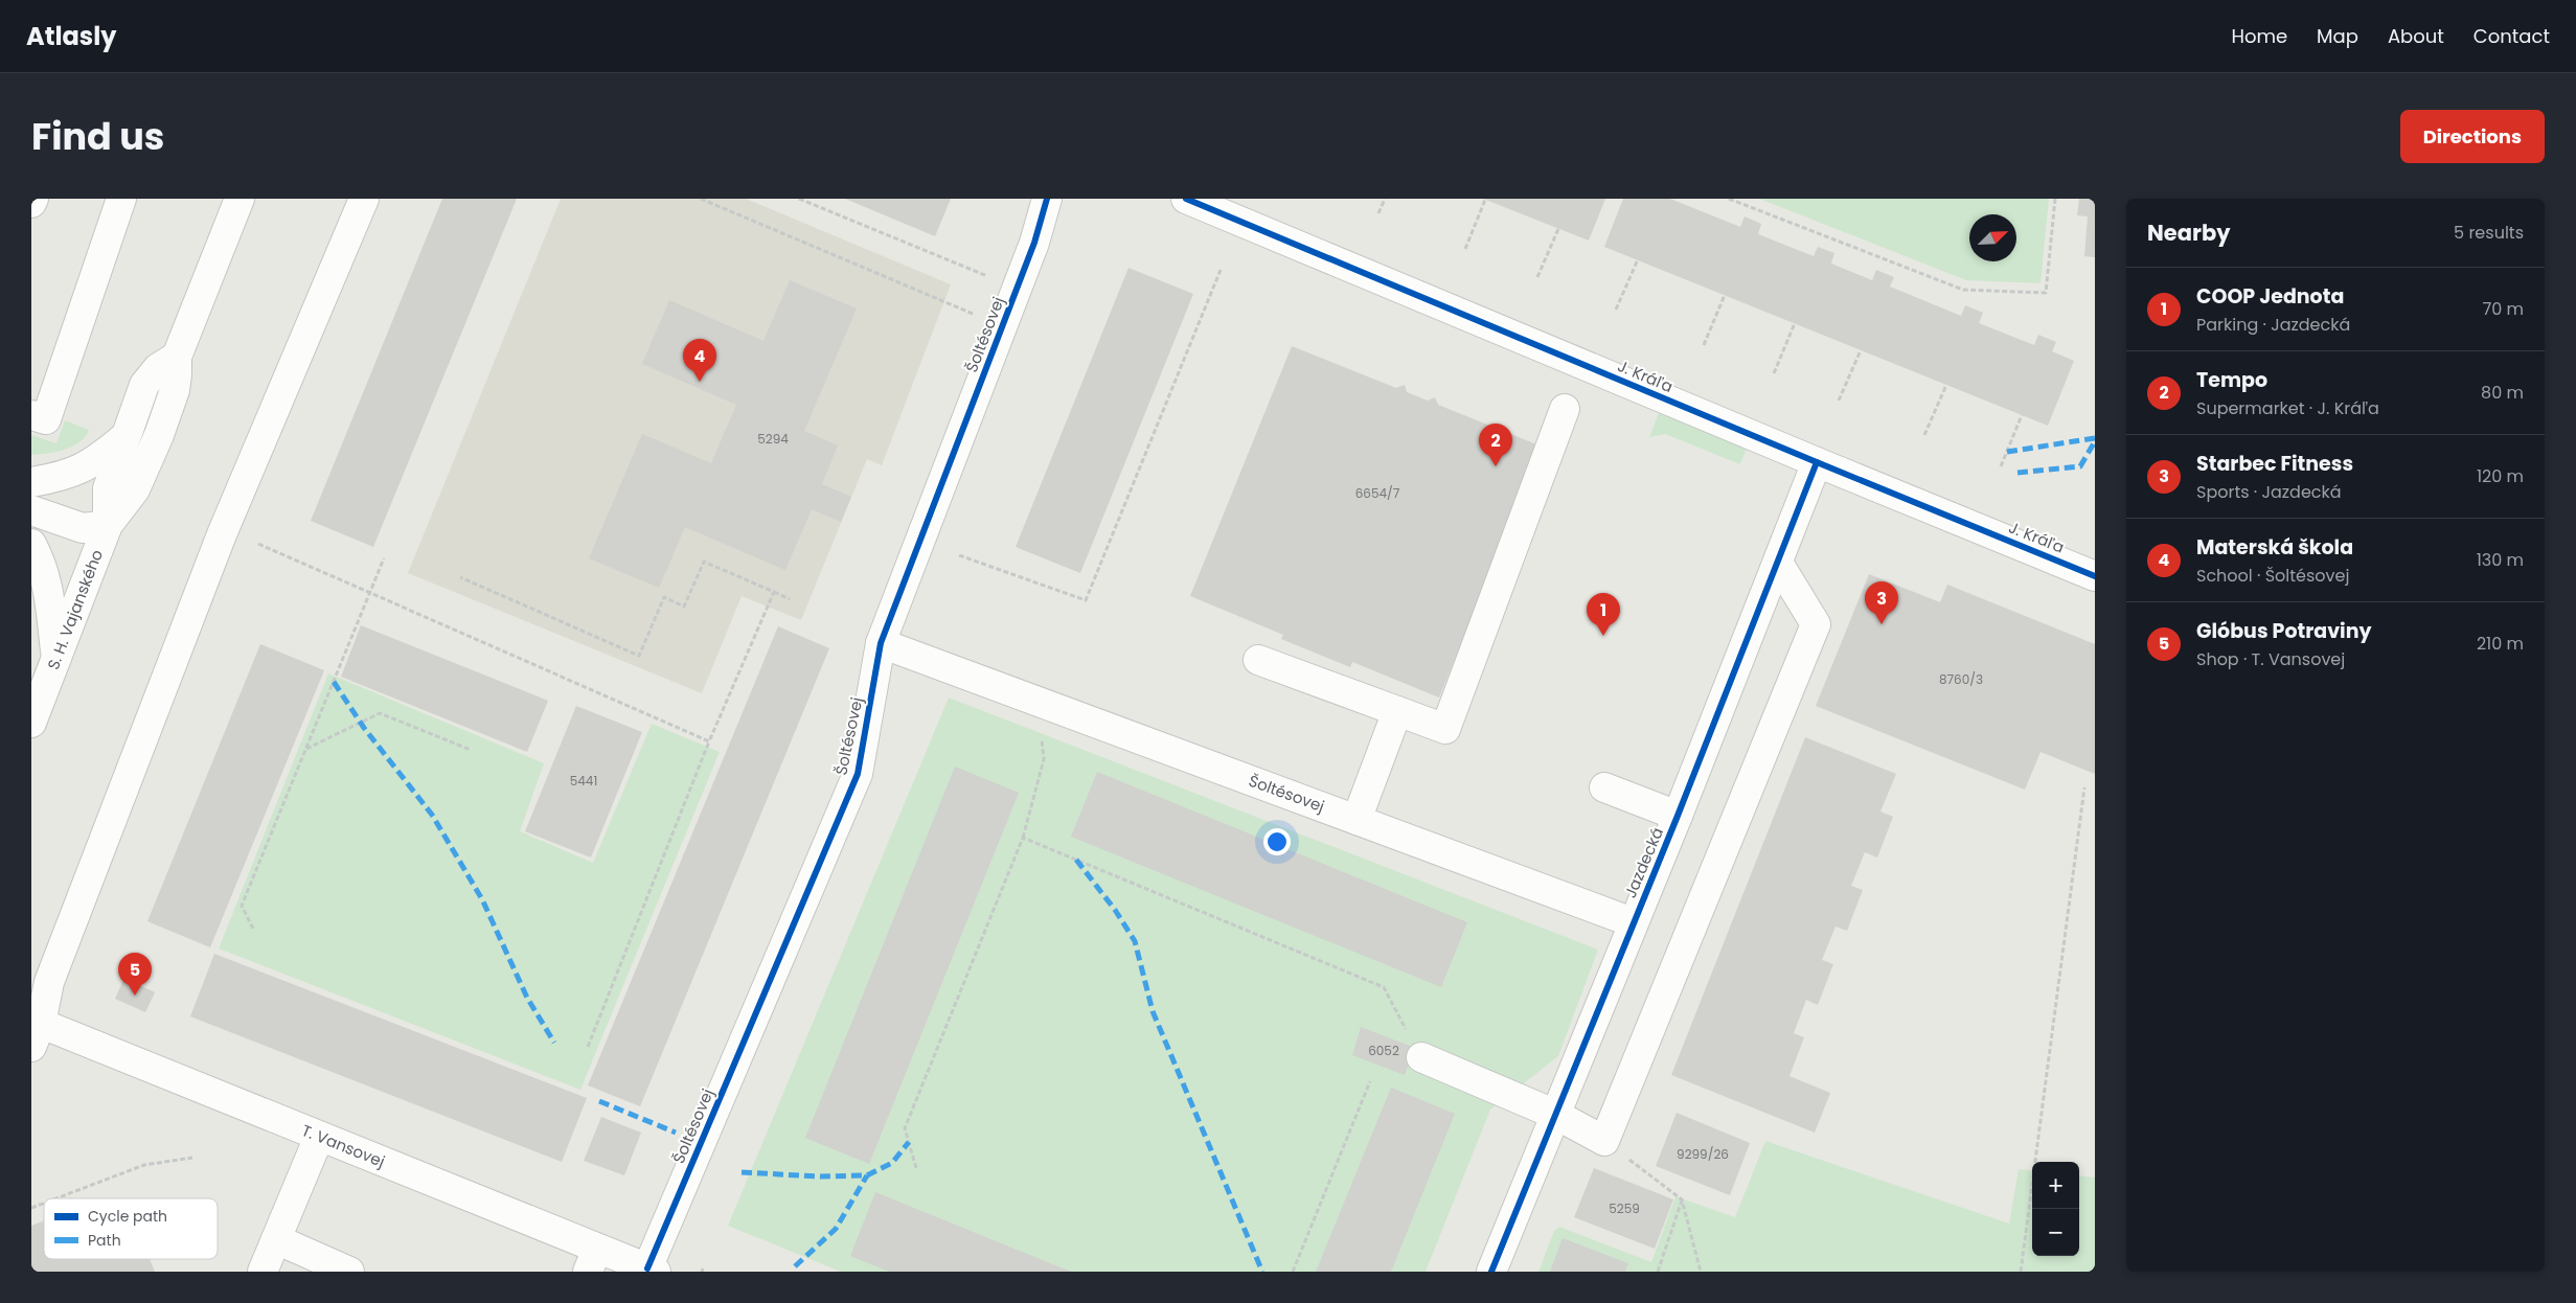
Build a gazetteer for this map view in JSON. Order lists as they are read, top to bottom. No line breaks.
{"streets":{"street":["Šoltésovej","J. Kráľa","S. H. Vajanského","Jazdecká","T. Vansovej"]},"crossings":[["Šoltésovej","Jazdecká"],["Šoltésovej","T. Vansovej"],["J. Kráľa","Jazdecká"]],"house_numbers":["5294","6654/7","8760/3","5441","6052","9299/26","5259"],"legend":["Cycle path","Path"],"north":"top right","page":{"header":"Atlasly","nav":["Home","Map","About","Contact"],"title":"Find us","buttons":"Directions","heading":["Nearby","5 results"],"list":[{"mark":"1","name":"COOP Jednota","note":"Parking · Jazdecká","value":"70 m"},{"mark":"2","name":"Tempo","note":"Supermarket · J. Kráľa","value":"80 m"},{"mark":"3","name":"Starbec Fitness","note":"Sports · Jazdecká","value":"120 m"},{"mark":"4","name":"Materská škola","note":"School · Šoltésovej","value":"130 m"},{"mark":"5","name":"Glóbus Potraviny","note":"Shop · T. Vansovej","value":"210 m"}],"pins":["4","2","3","1","5"],"map_buttons":["+","−"]}}
